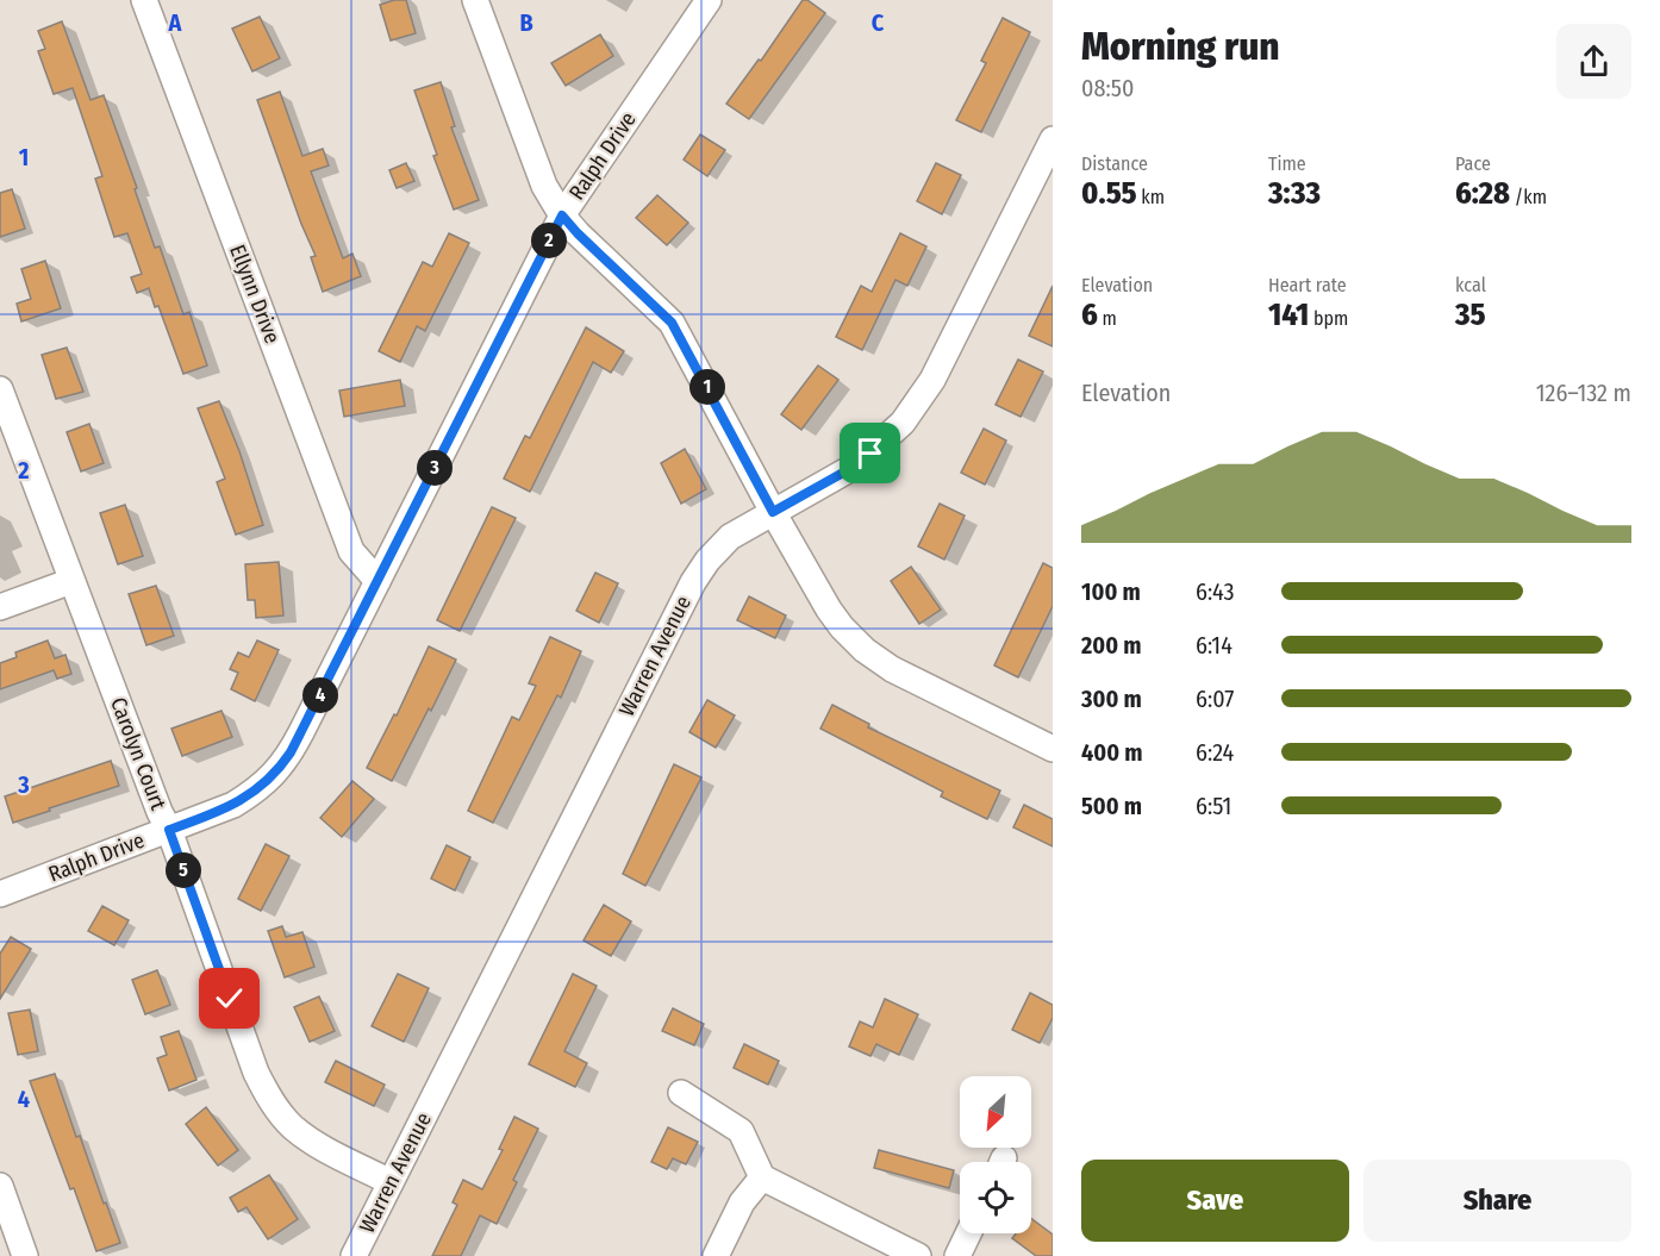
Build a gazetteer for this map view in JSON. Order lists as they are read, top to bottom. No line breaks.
{"streets":{"street":["Ralph Drive","Ellynn Drive","Warren Avenue","Carolyn Court"]},"crossings":[["Ralph Drive","Ellynn Drive"],["Ralph Drive","Carolyn Court"],["Warren Avenue","Carolyn Court"]],"north":"bottom left","page":{"heading":["Morning run","08:50"],"stats":[["Distance","0.55 km"],["Time","3:33"],["Pace","6:28 /km"],["Elevation","6 m"],["Heart rate","141 bpm"],["kcal","35"]],"pins":["2","1","3","4","5"],"chart":["Elevation","126–132 m"],"list":[{"name":"100 m","note":"6:43"},{"name":"200 m","note":"6:14"},{"name":"300 m","note":"6:07"},{"name":"400 m","note":"6:24"},{"name":"500 m","note":"6:51"}],"buttons":["Save","Share"]},"grid":{"columns":["A","B","C"],"rows":["1","2","3","4"]}}
